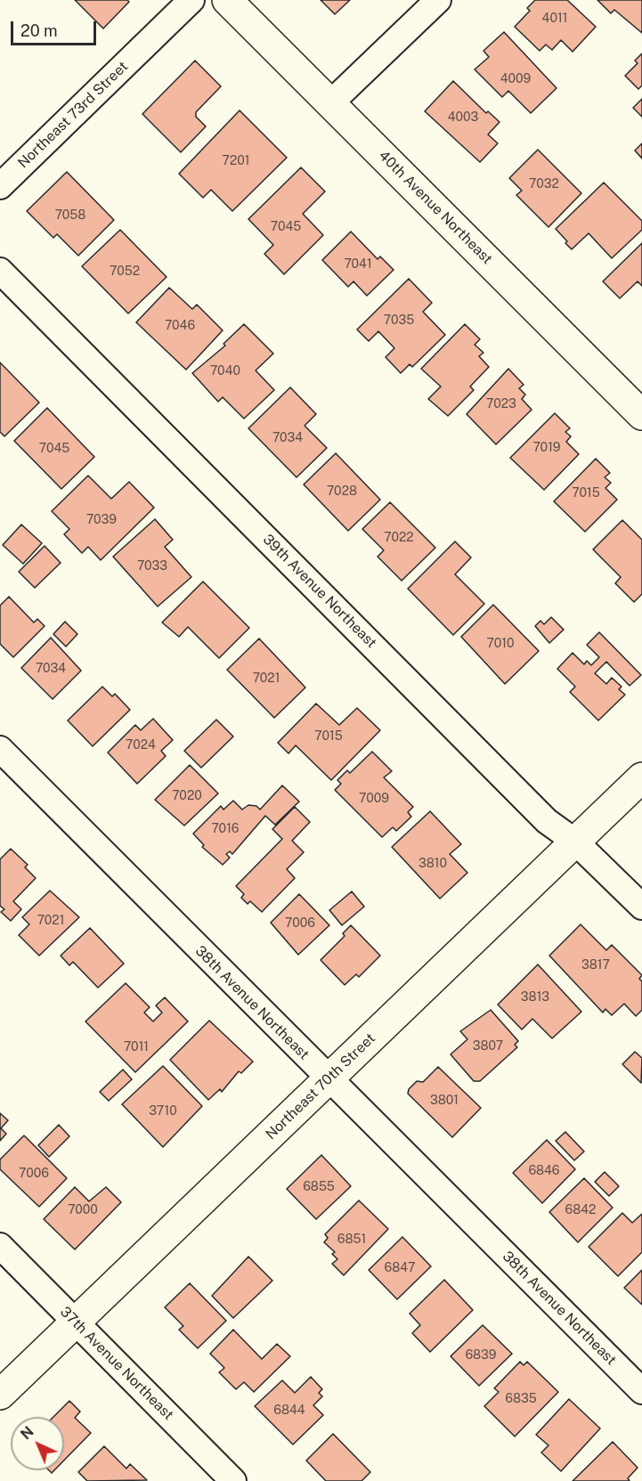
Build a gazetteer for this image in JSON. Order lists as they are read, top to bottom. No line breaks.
{"streets":{"street":["Northeast 73rd Street","40th Avenue Northeast","39th Avenue Northeast","38th Avenue Northeast","Northeast 70th Street","37th Avenue Northeast"]},"crossings":[["39th Avenue Northeast","Northeast 70th Street"],["38th Avenue Northeast","Northeast 70th Street"],["Northeast 70th Street","37th Avenue Northeast"]],"house_numbers":["4011","4009","4003","7201","7032","7058","7045","7041","7052","7035","7046","7040","7023","7034","7019","7045","7028","7015","7039","7022","7033","7010","7034","7021","7015","7024","7020","7009","7016","3810","7021","7006","3817","3813","3807","7011","3801","3710","6846","7006","6855","7000","6842","6851","6847","6839","6835","6844"],"scale_bar":"20 m","north":"top left"}
